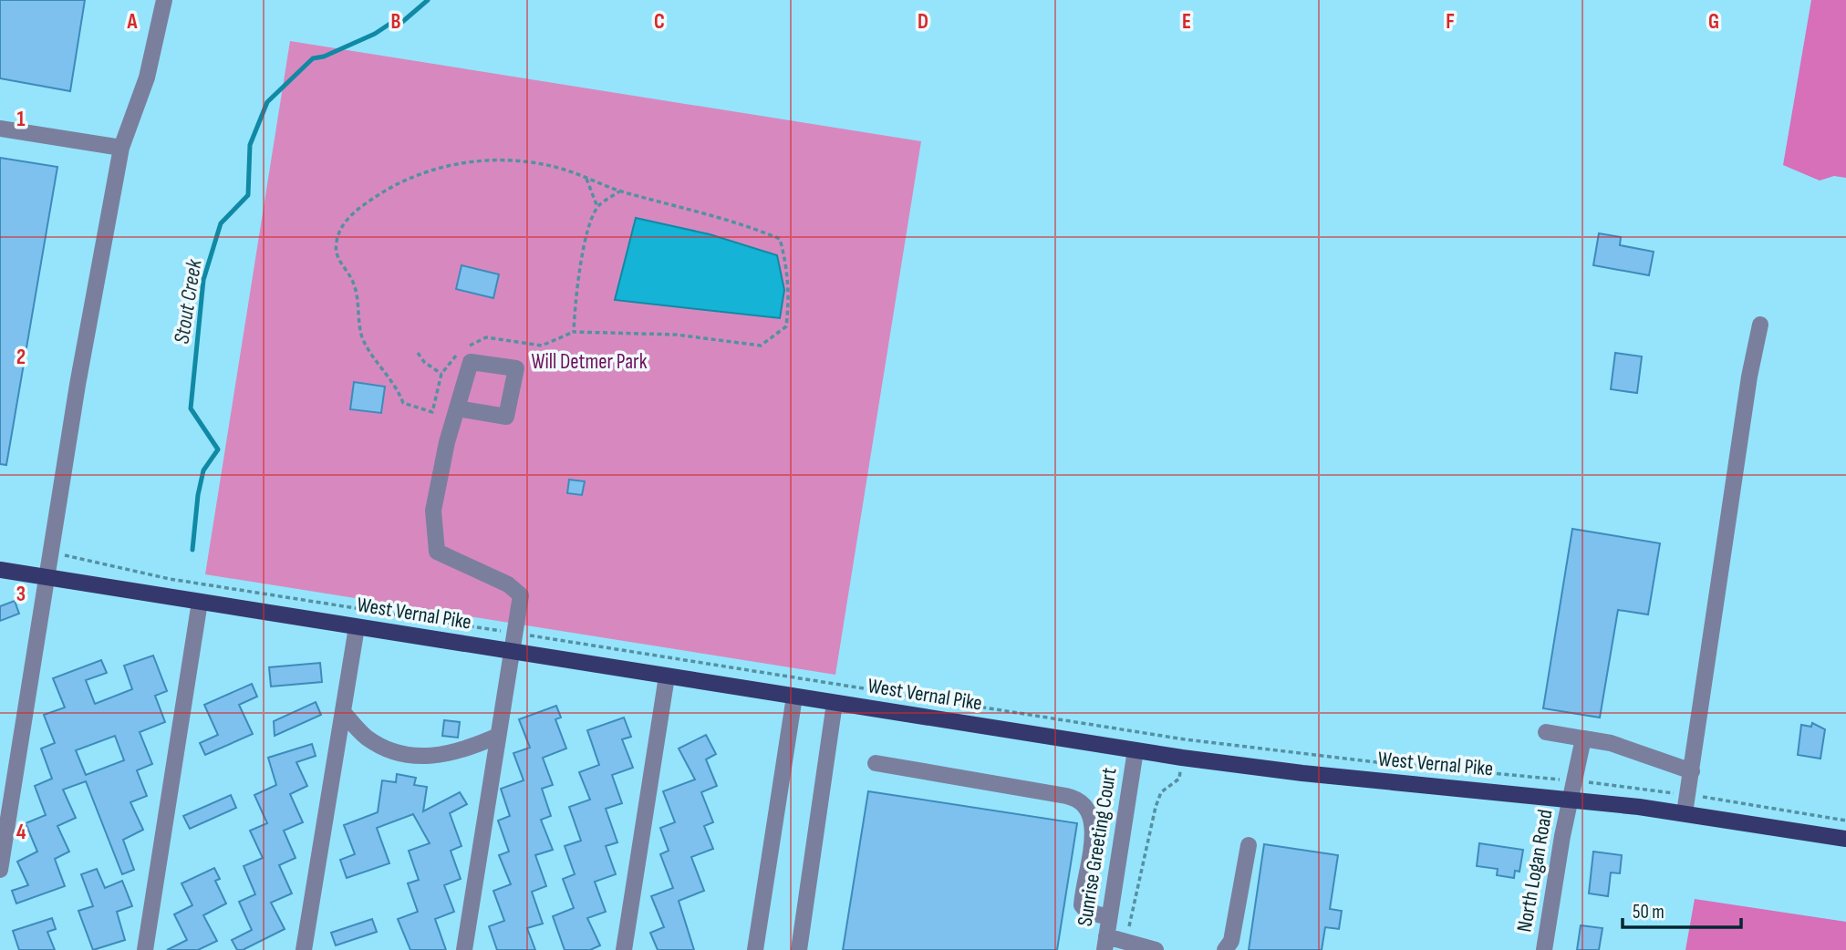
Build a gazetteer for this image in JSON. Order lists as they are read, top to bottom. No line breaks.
{"streets":{"main road":["West Vernal Pike"],"street":["Sunrise Greeting Court","North Logan Road"]},"crossings":[["West Vernal Pike","Sunrise Greeting Court"],["West Vernal Pike","North Logan Road"]],"water":["Stout Creek"],"parks":["Will Detmer Park"],"scale_bar":"50 m","grid":{"columns":["A","B","C","D","E","F","G"],"rows":["1","2","3","4"]}}
